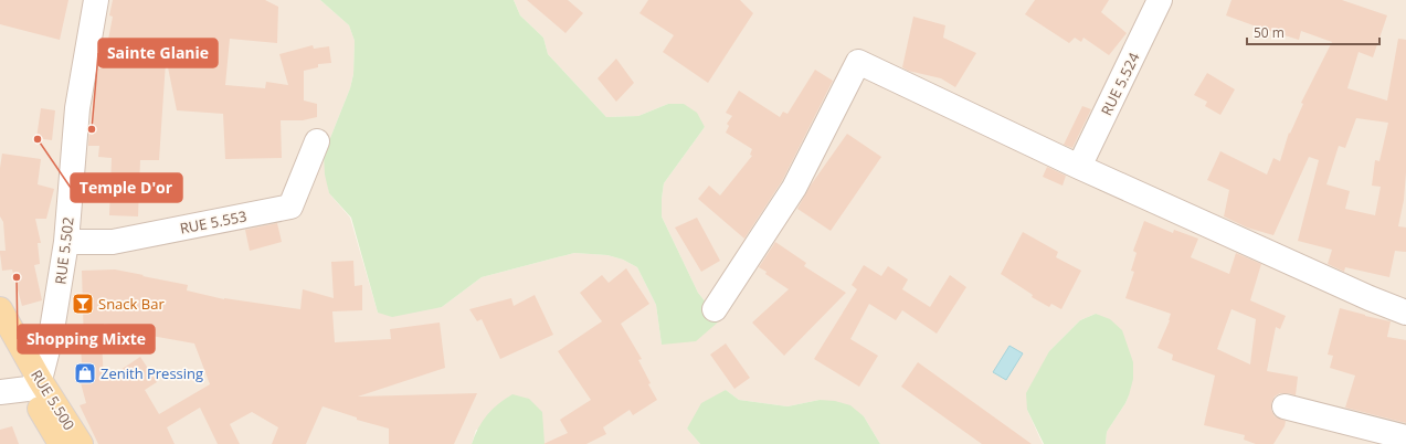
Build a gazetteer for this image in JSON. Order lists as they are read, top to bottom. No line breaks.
{"streets":{"main road":["RUE 5.500"],"street":["RUE 5.524","RUE 5.553","RUE 5.502"]},"crossings":[["RUE 5.553","RUE 5.502"],["RUE 5.502","RUE 5.500"]],"places":{"other":["Sainte Glanie","Temple D'or","Shopping Mixte"],"bar":["Snack Bar"],"shop":["Zenith Pressing"]},"scale_bar":"50 m"}
